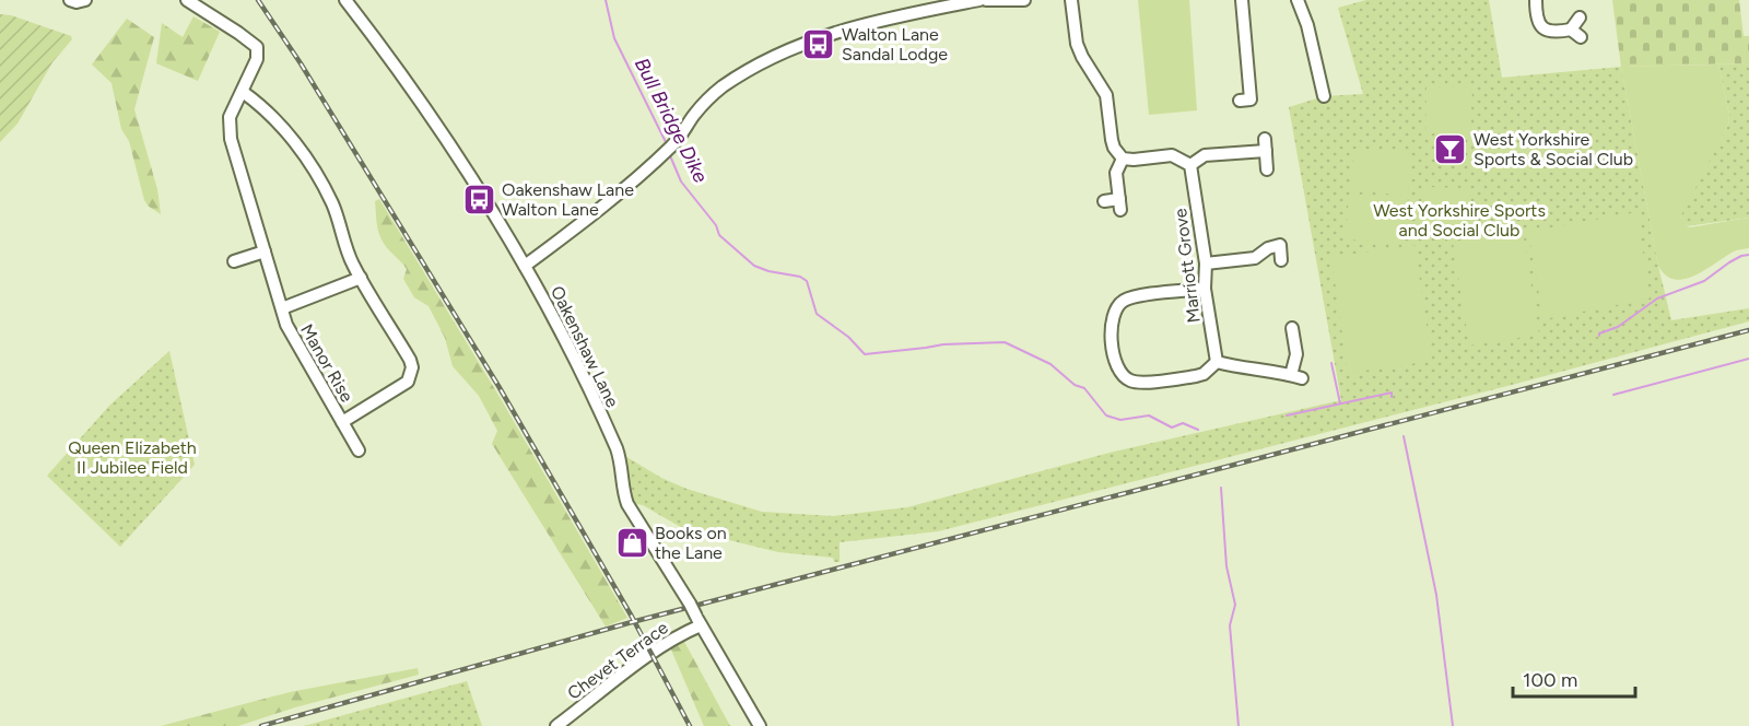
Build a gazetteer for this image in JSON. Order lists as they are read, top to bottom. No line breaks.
{"streets":{"street":["Marriott Grove","Oakenshaw Lane","Manor Rise","Chevet Terrace"]},"crossings":[["Oakenshaw Lane","Chevet Terrace"]],"water":["Bull Bridge Dike"],"parks":["West Yorkshire Sports and Social Club","Queen Elizabeth II Jubilee Field"],"places":{"bus stop":["Walton Lane Sandal Lodge","Oakenshaw Lane Walton Lane"],"bar":["West Yorkshire Sports & Social Club"],"shop":["Books on the Lane"]},"scale_bar":"100 m"}
